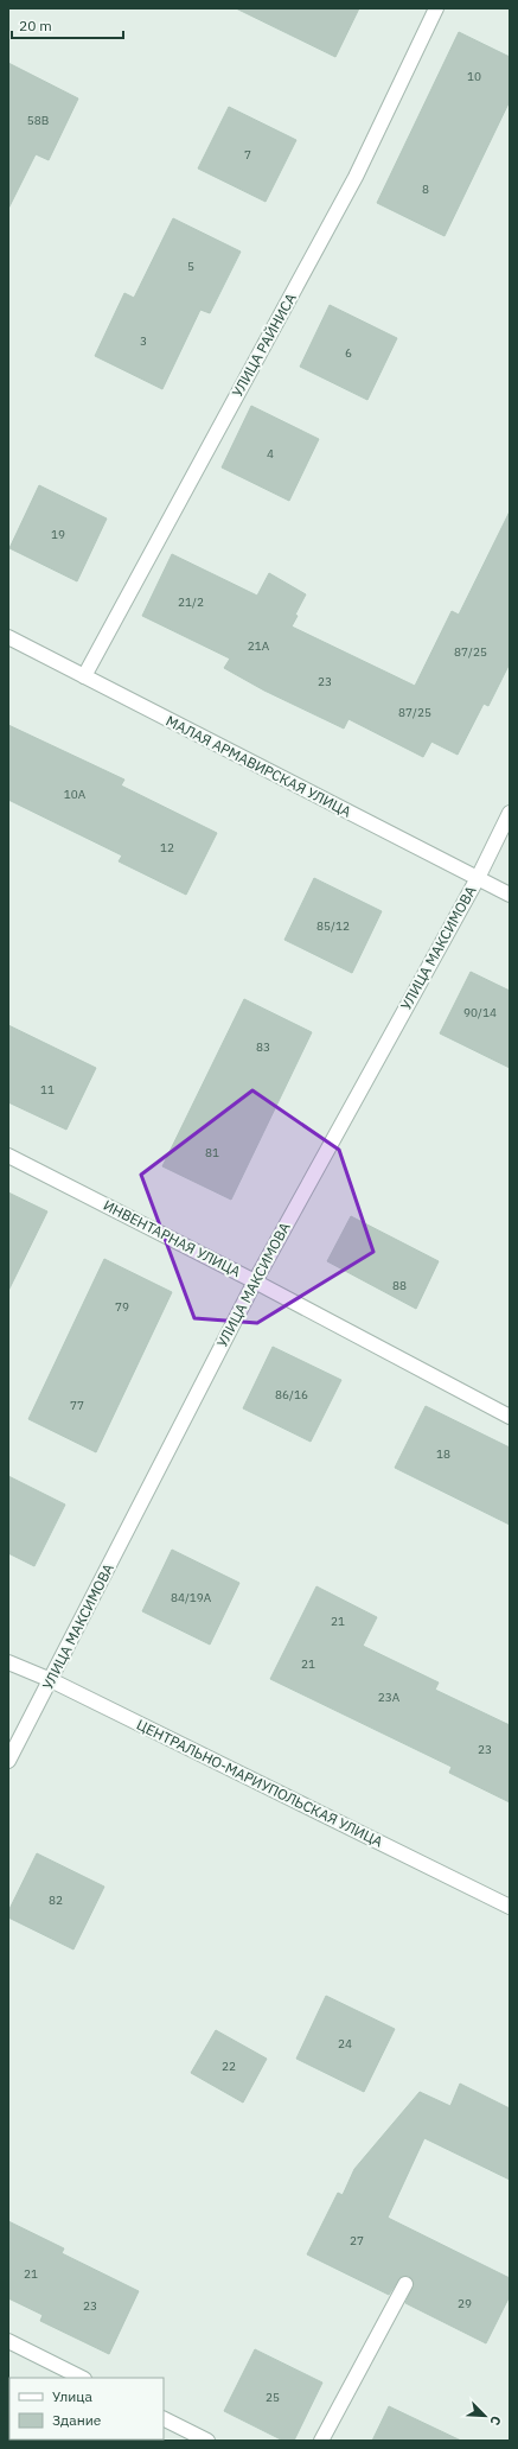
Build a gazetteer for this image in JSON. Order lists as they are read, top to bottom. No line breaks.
{"streets":{"street":["УЛИЦА РАЙНИСА","МАЛАЯ АРМАВИРСКАЯ УЛИЦА","УЛИЦА МАКСИМОВА","ИНВЕНТАРНАЯ УЛИЦА","ЦЕНТРАЛЬНО-МАРИУПОЛЬСКАЯ УЛИЦА"]},"crossings":[["УЛИЦА РАЙНИСА","МАЛАЯ АРМАВИРСКАЯ УЛИЦА"],["МАЛАЯ АРМАВИРСКАЯ УЛИЦА","УЛИЦА МАКСИМОВА"],["УЛИЦА МАКСИМОВА","ИНВЕНТАРНАЯ УЛИЦА"],["УЛИЦА МАКСИМОВА","ЦЕНТРАЛЬНО-МАРИУПОЛЬСКАЯ УЛИЦА"]],"house_numbers":["10","58В","7","8","5","3","6","4","19","21/2","21А","87/25","23","87/25","10А","12","85/12","90/14","83","11","81","88","79","86/16","77","18","84/19А","21","21","23А","23","82","24","22","27","21","29","23","25"],"legend":["Улица","Здание"],"scale_bar":"20 m","north":"bottom right"}
